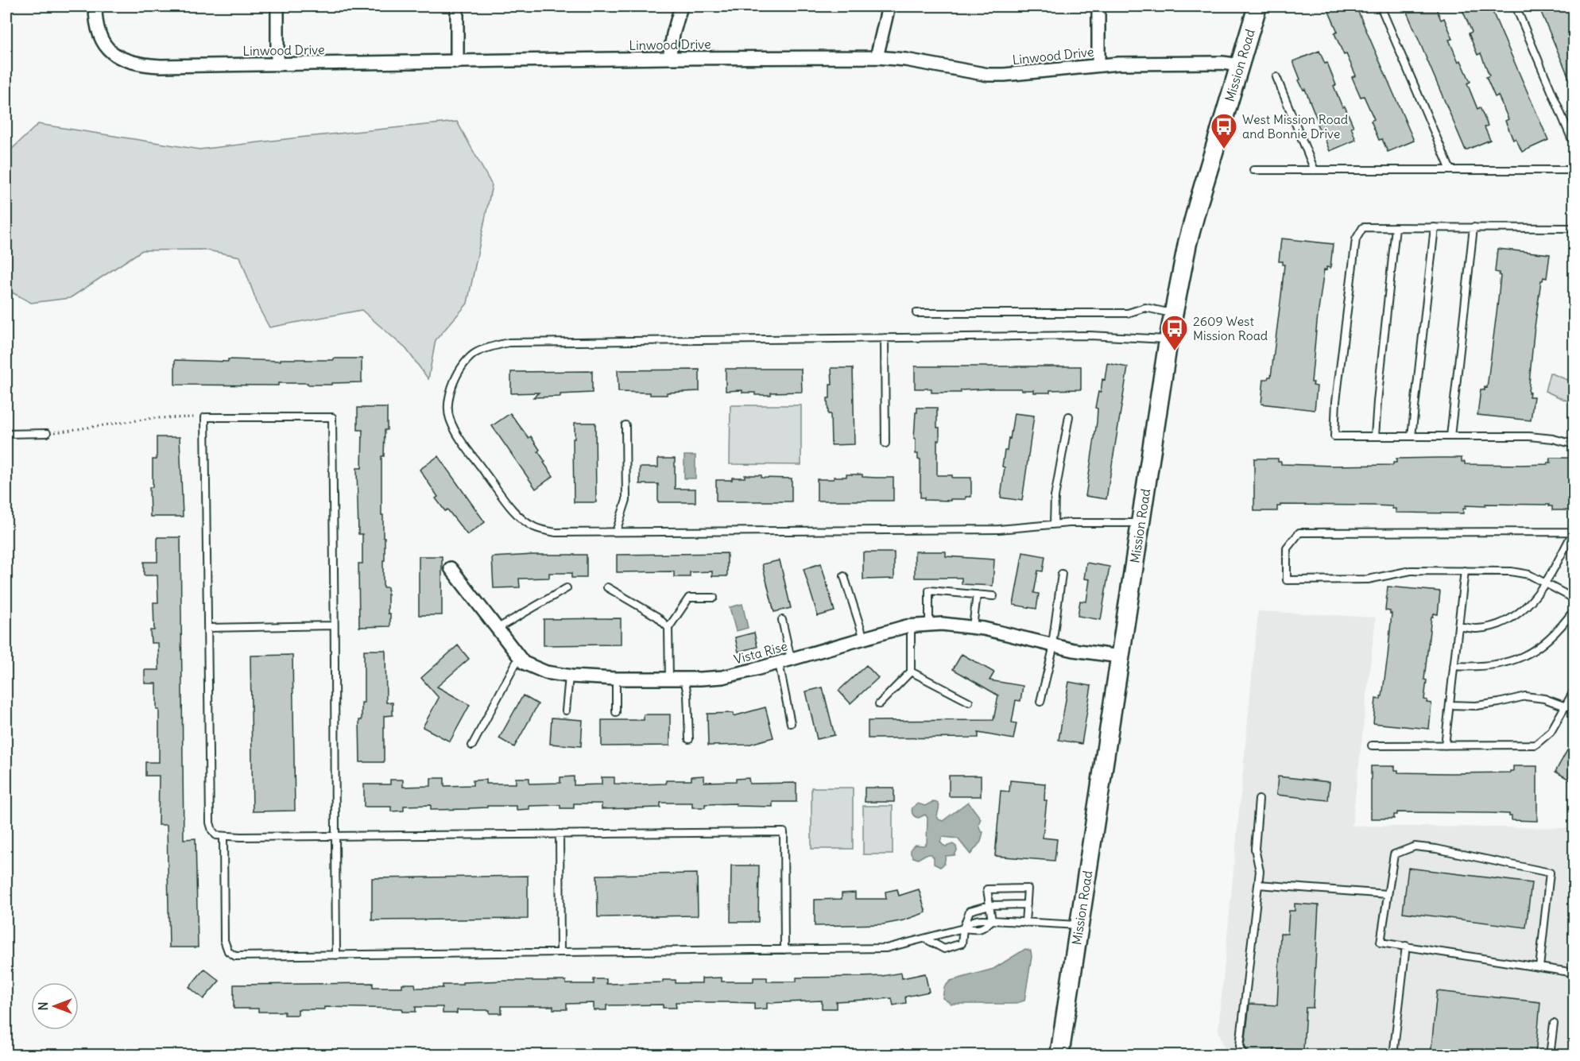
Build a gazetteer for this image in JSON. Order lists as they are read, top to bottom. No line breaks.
{"streets":{"street":["Linwood Drive","Mission Road","Vista Rise"]},"crossings":[["Linwood Drive","Mission Road"],["Mission Road","Vista Rise"]],"places":{"bus stop":["West Mission Road and Bonnie Drive","2609 West Mission Road"]},"north":"left"}
